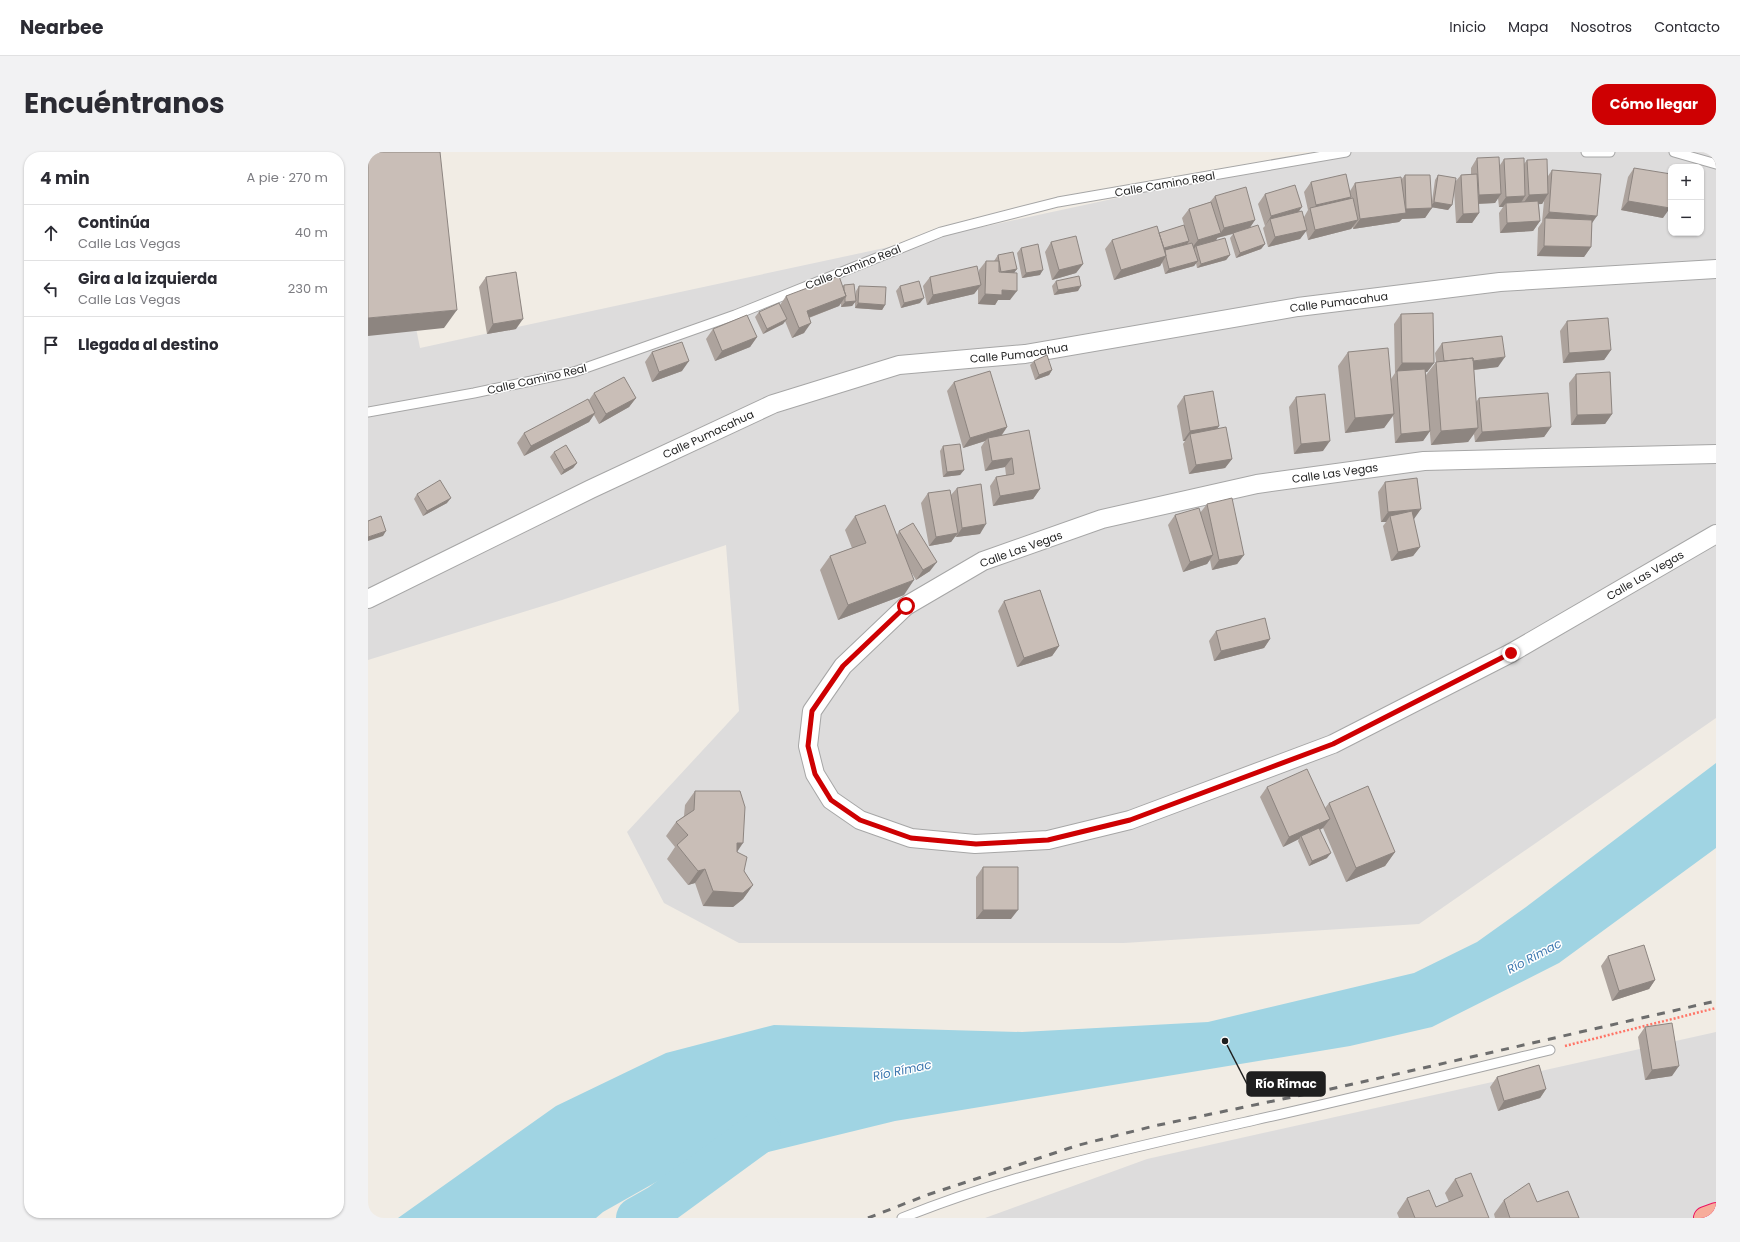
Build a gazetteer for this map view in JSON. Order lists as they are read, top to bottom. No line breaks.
{"streets":{"street":["Calle Pumacahua","Calle Las Vegas"],"lane":["Calle Camino Real"]},"water":["Río Rímac"],"places":["Río Rímac"],"page":{"header":"Nearbee","nav":["Inicio","Mapa","Nosotros","Contacto"],"title":"Encuéntranos","buttons":"Cómo llegar","heading":["4 min","A pie · 270 m"],"map_buttons":["+","−"],"list":[["Continúa","Calle Las Vegas","40 m"],["Gira a la izquierda","Calle Las Vegas","230 m"],"Llegada al destino"]}}
